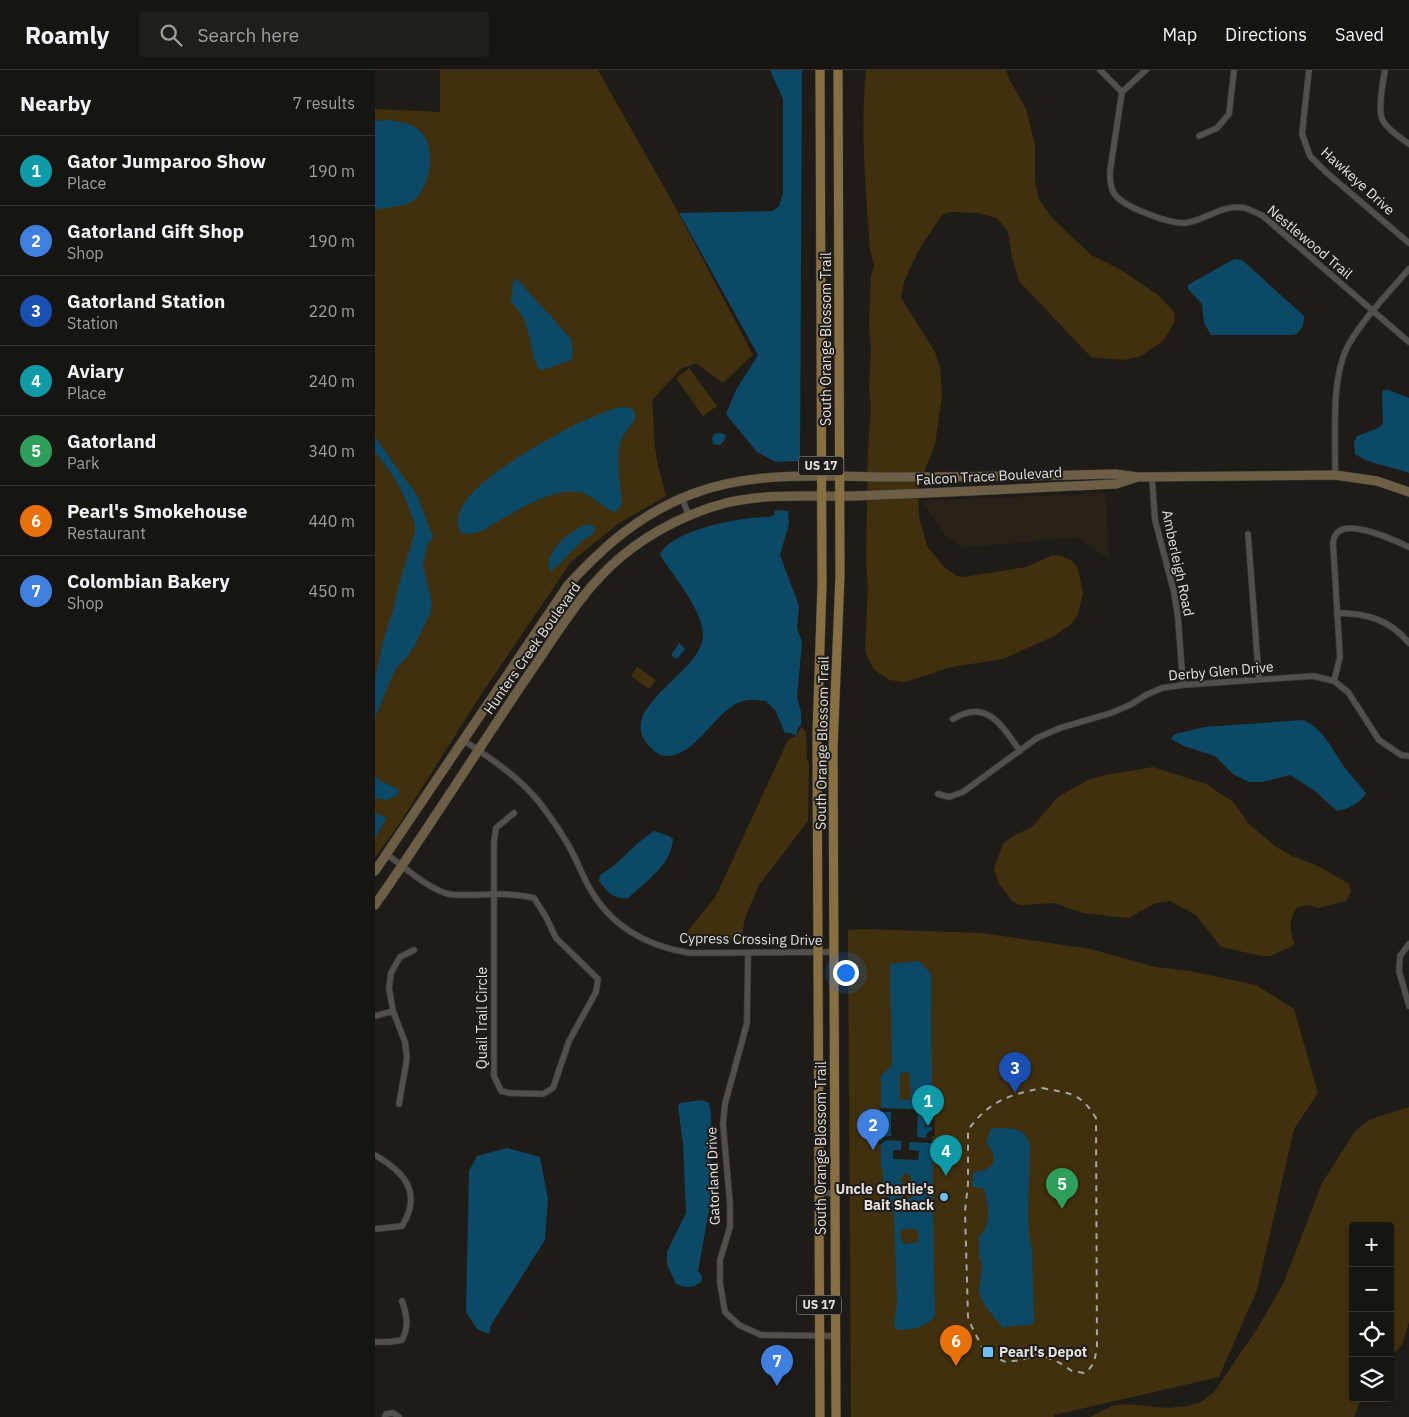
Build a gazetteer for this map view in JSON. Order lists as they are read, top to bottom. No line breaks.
{"streets":{"main road":["South Orange Blossom Trail","US 17"],"street":["Hawkeye Drive","Nestlewood Trail","Falcon Trace Boulevard","Amberleigh Road","Hunters Creek Boulevard","Derby Glen Drive","Cypress Crossing Drive","Quail Trail Circle","Gatorland Drive"]},"crossings":[["South Orange Blossom Trail","Falcon Trace Boulevard"],["South Orange Blossom Trail","Hunters Creek Boulevard"],["South Orange Blossom Trail","Cypress Crossing Drive"],["South Orange Blossom Trail","Gatorland Drive"],["Falcon Trace Boulevard","Amberleigh Road"],["Falcon Trace Boulevard","Hunters Creek Boulevard"],["Amberleigh Road","Derby Glen Drive"],["Hunters Creek Boulevard","Cypress Crossing Drive"],["Hunters Creek Boulevard","Quail Trail Circle"],["Cypress Crossing Drive","Gatorland Drive"]],"places":{"other":["Uncle Charlie's Bait Shack"],"transit":["Pearl's Depot"]},"page":{"header":"Roamly","search":"Search here","nav":["Map","Directions","Saved"],"heading":["Nearby","7 results"],"list":[{"mark":"1","name":"Gator Jumparoo Show","note":"Place","value":"190 m"},{"mark":"2","name":"Gatorland Gift Shop","note":"Shop","value":"190 m"},{"mark":"3","name":"Gatorland Station","note":"Station","value":"220 m"},{"mark":"4","name":"Aviary","note":"Place","value":"240 m"},{"mark":"5","name":"Gatorland","note":"Park","value":"340 m"},{"mark":"6","name":"Pearl's Smokehouse","note":"Restaurant","value":"440 m"},{"mark":"7","name":"Colombian Bakery","note":"Shop","value":"450 m"}],"pins":["3","1","2","4","5","6","7"],"map_buttons":["+","−"]}}
